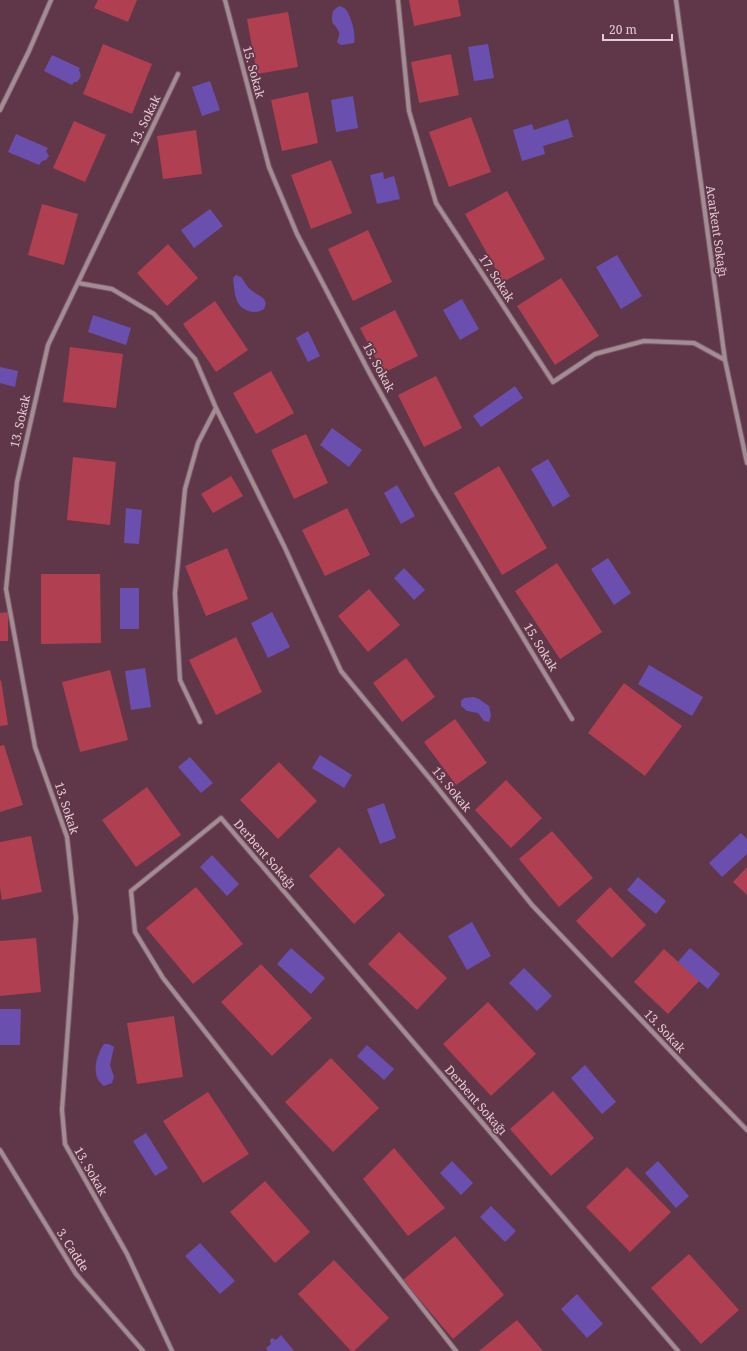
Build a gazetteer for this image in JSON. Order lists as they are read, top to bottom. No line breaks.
{"streets":{"street":["15. Sokak","13. Sokak","Acarkent Sokağı","17. Sokak","Derbent Sokağı","3. Cadde"]},"crossings":[["Acarkent Sokağı","17. Sokak"]],"scale_bar":"20 m"}
